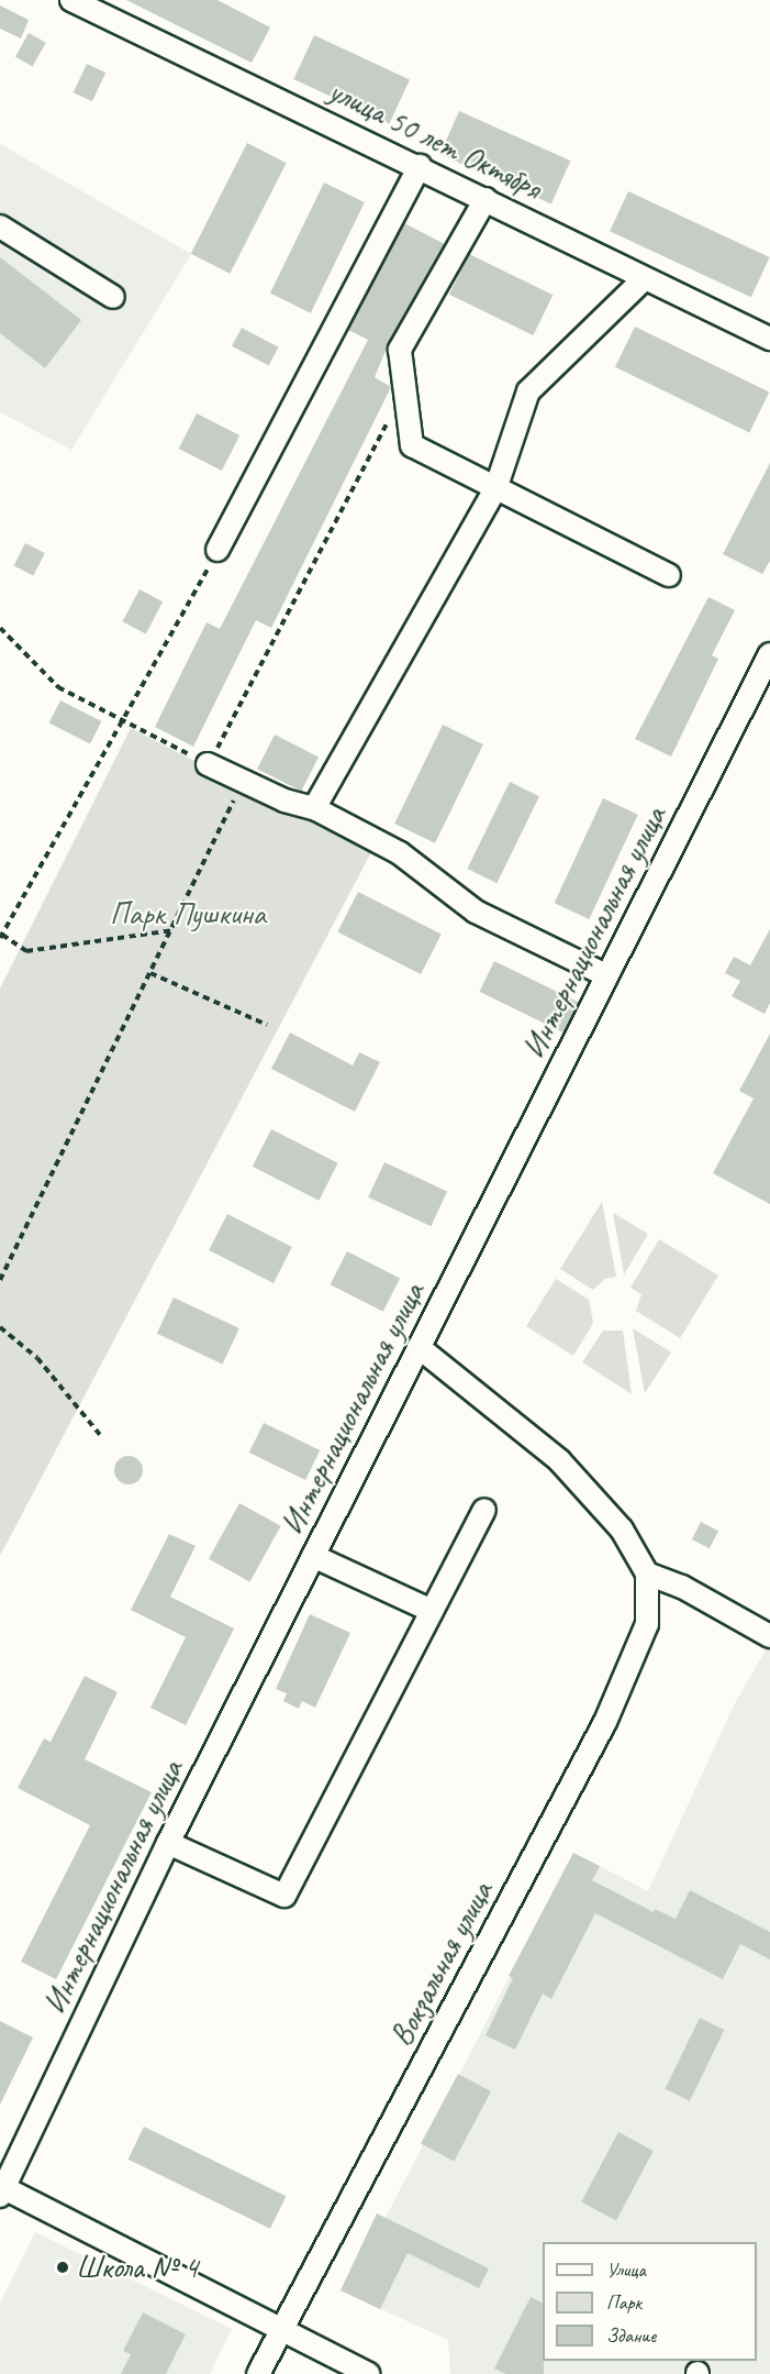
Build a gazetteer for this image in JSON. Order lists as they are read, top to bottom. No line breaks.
{"streets":{"street":["улица 50 лет Октября","Интернациональная улица","Вокзальная улица"]},"parks":["Парк Пушкина"],"places":["Школа № 4"],"legend":["Улица","Парк","Здание"]}
